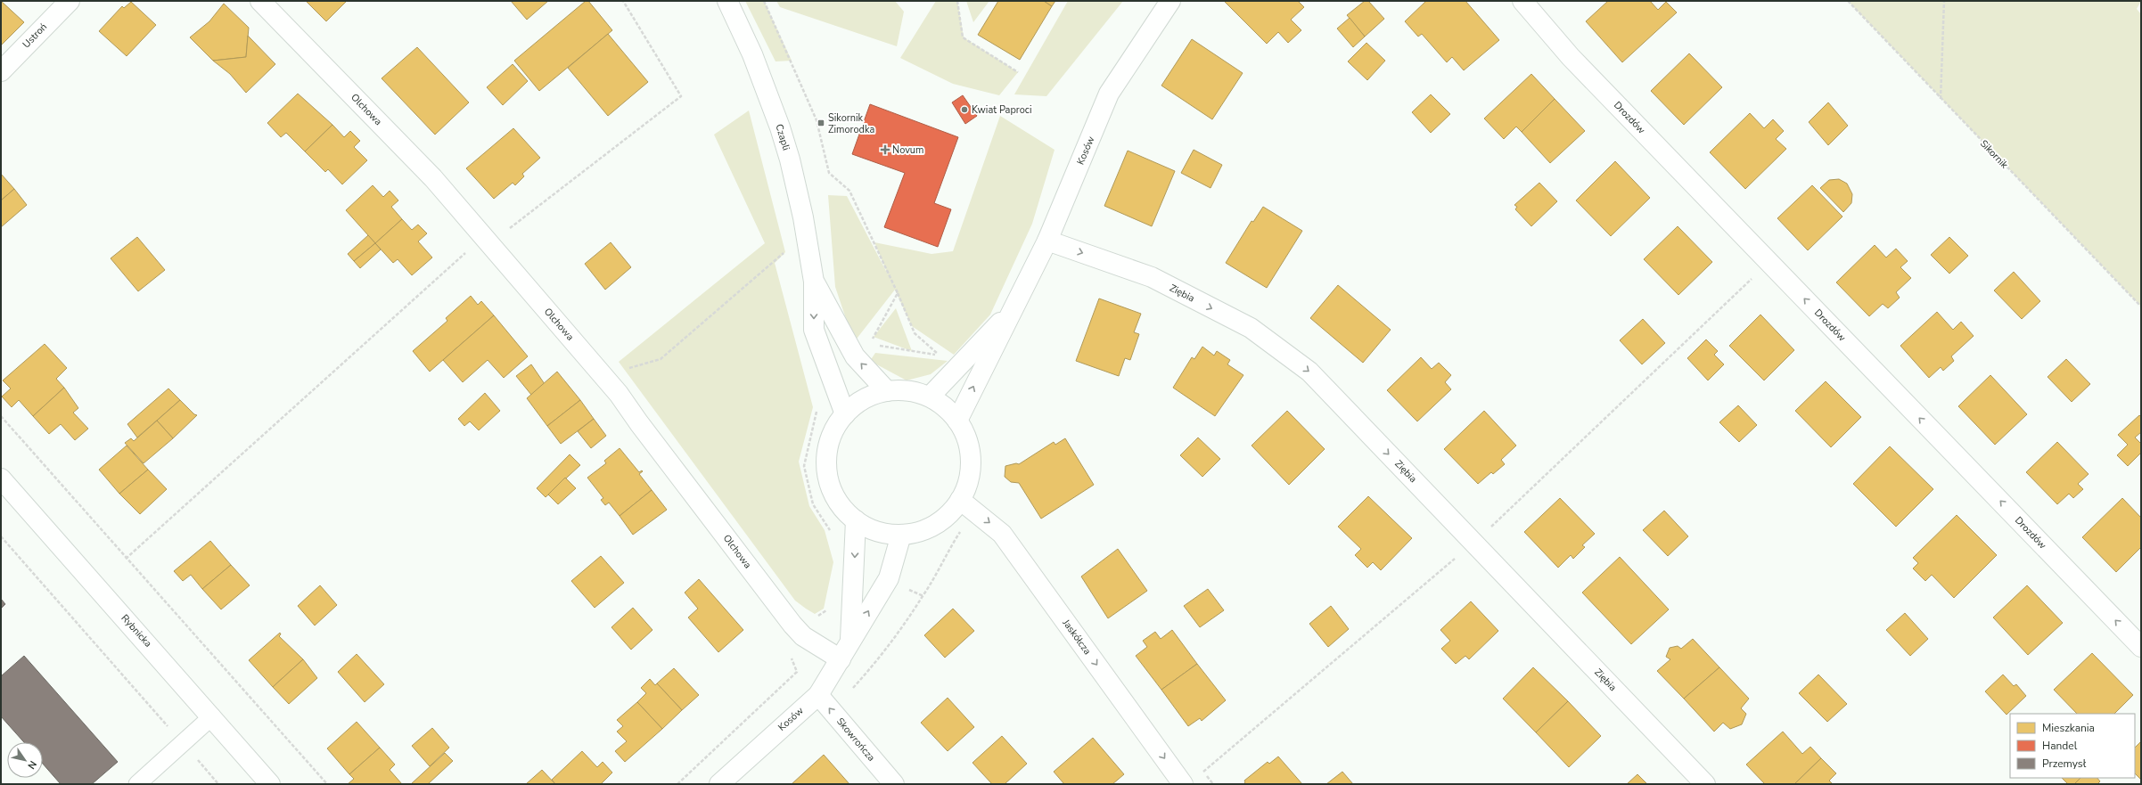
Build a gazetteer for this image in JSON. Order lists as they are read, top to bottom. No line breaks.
{"streets":{"street":["Ustroń","Olchowa","Drozdów","Czapli","Kosów","Ziębia","Rybnicka","Jaskółcza","Skowrończa"],"path":["Sikornik"]},"crossings":[["Olchowa","Kosów"],["Kosów","Ziębia"],["Kosów","Skowrończa"]],"one_way":["Drozdów","Ziębia","Jaskółcza","Skowrończa"],"places":{"other":["Kwiat Paproci"],"transit":["Sikornik Zimorodka"],"health":["Novum"]},"legend":["Mieszkania","Handel","Przemysł"],"north":"bottom right"}
